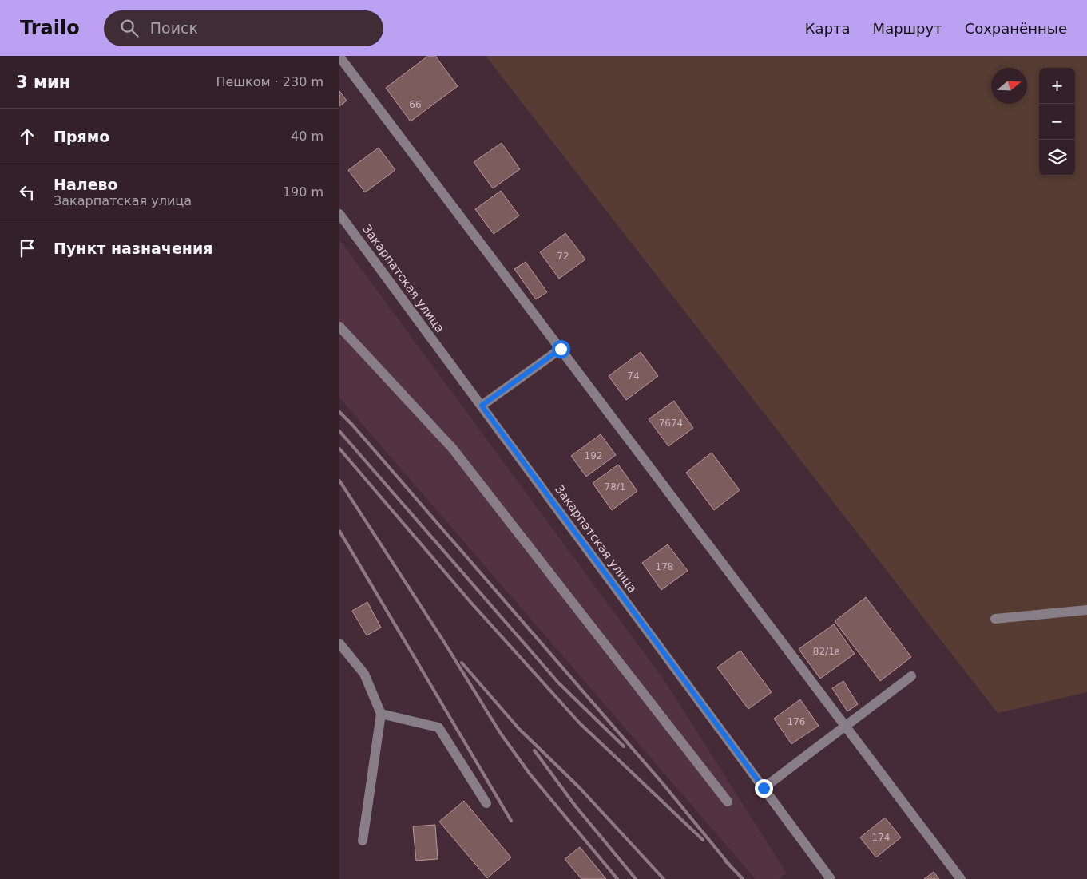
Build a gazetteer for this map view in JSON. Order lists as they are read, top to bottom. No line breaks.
{"streets":{"street":["Закарпатская улица"]},"house_numbers":["66","72","74","7674","192","78/1","178","82/1а","176","174"],"north":"right","page":{"header":"Trailo","search":"Поиск","nav":["Карта","Маршрут","Сохранённые"],"heading":["3 мин","Пешком · 230 m"],"map_buttons":["+","−"],"list":[["Прямо","40 m"],["Налево","Закарпатская улица","190 m"],"Пункт назначения"]}}
